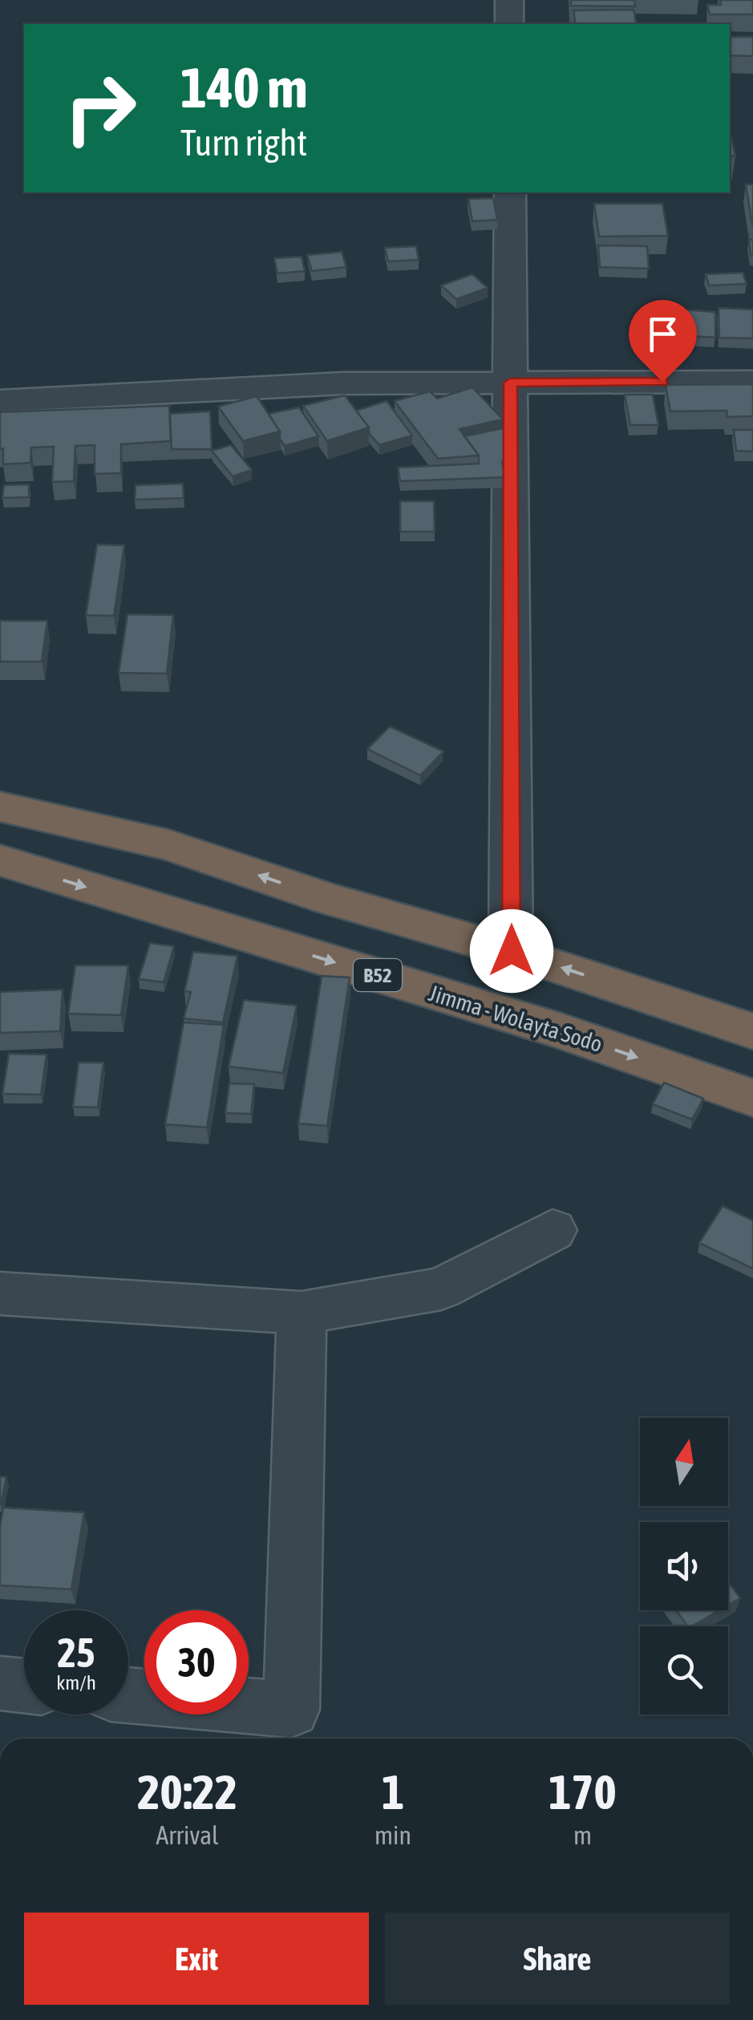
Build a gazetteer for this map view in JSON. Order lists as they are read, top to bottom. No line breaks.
{"streets":{"highway":["B52","Jimma - Wolayta Sodo"]},"north":"top","page":{"turn":["140 m","Turn right"],"speed":"25 km/h","limit":"30","eta":["20:22","Arrival","1","min","170","m"],"buttons":["Exit","Share"]}}
